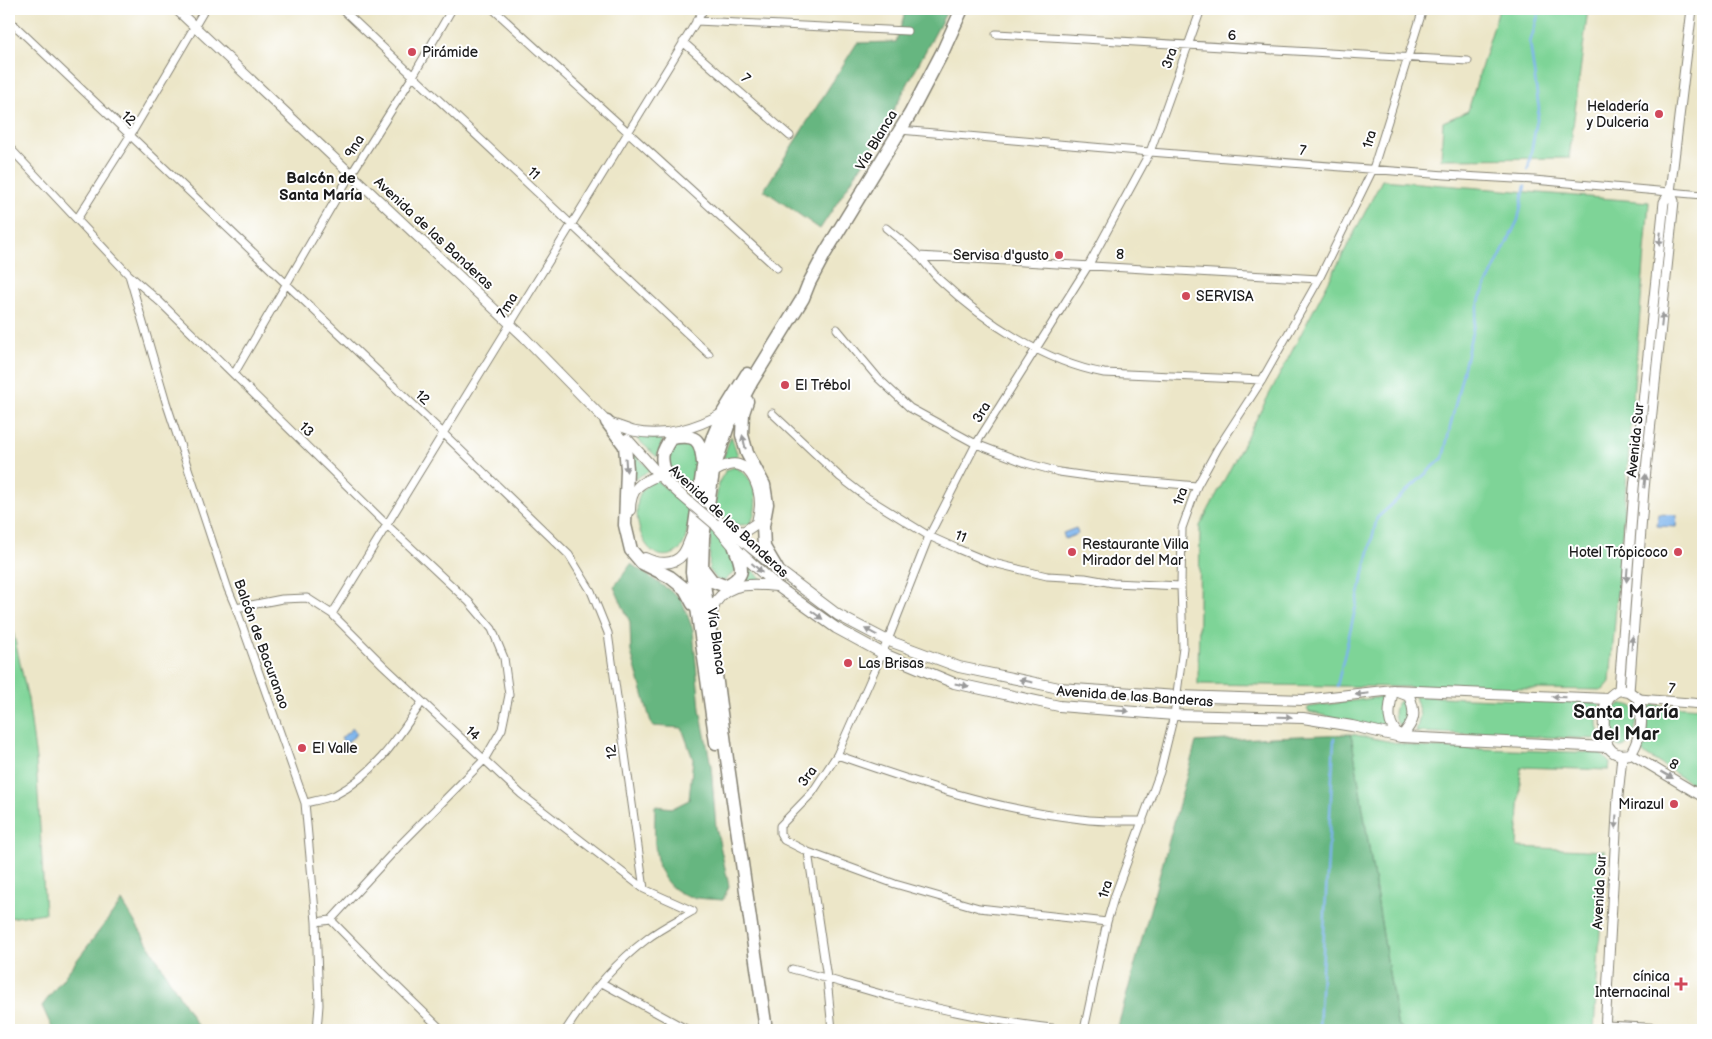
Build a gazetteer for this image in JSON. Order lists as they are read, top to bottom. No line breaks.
{"streets":{"highway":["Vía Blanca"],"main road":["Avenida de las Banderas","Avenida Sur"],"street":["6","3ra","7","12","1ra","9na","11","8","7ma","13","Balcón de Bacuranao","14"]},"crossings":[["6","3ra"],["6","1ra"],["3ra","7"],["3ra","11"],["3ra","Avenida de las Banderas"],["3ra","8"],["7","1ra"],["7","Vía Blanca"],["7","Avenida de las Banderas"],["7","8"],["7","7ma"],["7","Avenida Sur"],["12","9na"],["12","7ma"],["12","14"],["1ra","11"],["1ra","Avenida de las Banderas"],["1ra","8"],["9na","11"],["9na","Avenida de las Banderas"],["9na","13"],["11","7ma"],["Avenida de las Banderas","8"],["Avenida de las Banderas","7ma"],["Avenida de las Banderas","Avenida Sur"],["8","Avenida Sur"],["7ma","13"],["7ma","14"],["13","Balcón de Bacuranao"],["13","14"],["Balcón de Bacuranao","14"]],"districts":["Balcón de Santa María","Santa María del Mar"],"places":{"other":["Pirámide","Heladería y Dulceria","Servisa d'gusto","SERVISA","El Trébol","Restaurante Villa Mirador del Mar","Hotel Trópicoco","Las Brisas","El Valle","Mirazul"],"health":["cínica Internacinal"]}}
